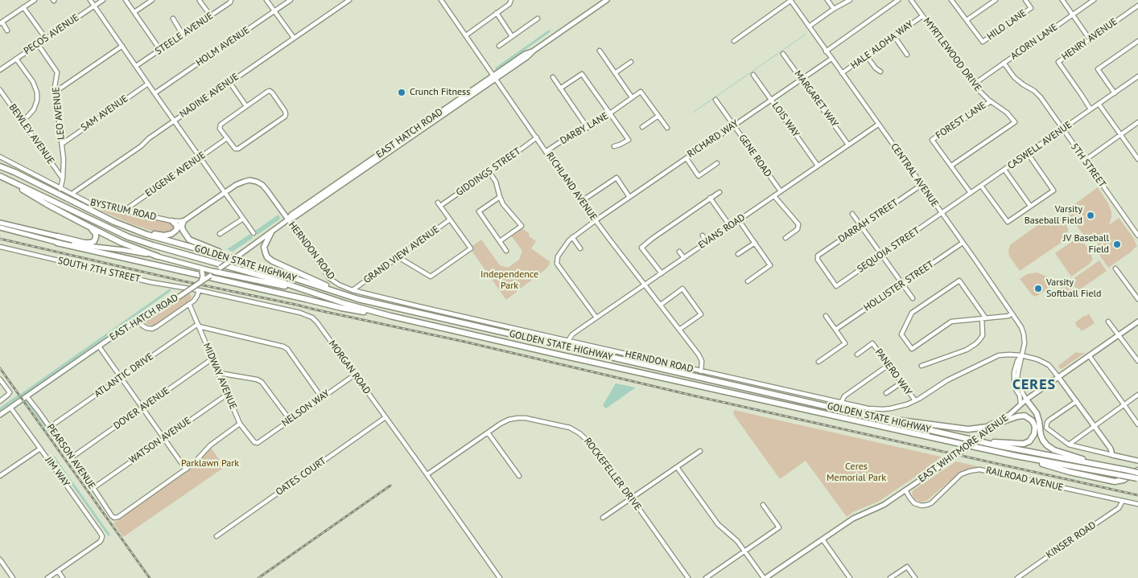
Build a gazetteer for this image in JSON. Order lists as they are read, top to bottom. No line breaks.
{"streets":{"highway":["GOLDEN STATE HIGHWAY"],"main road":["EAST HATCH ROAD","HERNDON ROAD","EAST WHITMORE AVENUE"],"street":["HILO LANE","STEELE AVENUE","PECOS AVENUE","HENRY AVENUE","ACORN LANE","HALE ALOHA WAY","HOLM AVENUE","MYRTLEWOOD DRIVE","NADINE AVENUE","MARGARET WAY","LEO AVENUE","SAM AVENUE","LOIS WAY","FOREST LANE","DARBY LANE","BEWLEY AVENUE","RICHARD WAY","CASWELL AVENUE","GENE ROAD","5TH STREET","GIDDINGS STREET","EUGENE AVENUE","CENTRAL AVENUE","RICHLAND AVENUE","BYSTRUM ROAD","DARRAH STREET","EVANS ROAD","SEQUOIA STREET","GRAND VIEW AVENUE","SOUTH 7TH STREET","HOLLISTER STREET","MORGAN ROAD","PANERO WAY","ATLANTIC DRIVE","MIDWAY AVENUE","DOVER AVENUE","NELSON WAY","WATSON AVENUE","PEARSON AVENUE","JIM WAY","ROCKEFELLER DRIVE","OATES COURT","RAILROAD AVENUE","KINSER ROAD"]},"crossings":[["PECOS AVENUE","LEO AVENUE"],["HENRY AVENUE","CASWELL AVENUE"],["ACORN LANE","MYRTLEWOOD DRIVE"],["ACORN LANE","5TH STREET"],["HALE ALOHA WAY","MYRTLEWOOD DRIVE"],["HALE ALOHA WAY","CENTRAL AVENUE"],["MYRTLEWOOD DRIVE","FOREST LANE"],["NADINE AVENUE","BYSTRUM ROAD"],["MARGARET WAY","RICHARD WAY"],["MARGARET WAY","EVANS ROAD"],["LEO AVENUE","SAM AVENUE"],["LEO AVENUE","BEWLEY AVENUE"],["LEO AVENUE","BYSTRUM ROAD"],["LOIS WAY","RICHARD WAY"],["LOIS WAY","EVANS ROAD"],["DARBY LANE","RICHLAND AVENUE"],["EAST HATCH ROAD","RICHLAND AVENUE"],["EAST HATCH ROAD","HERNDON ROAD"],["EAST HATCH ROAD","GOLDEN STATE HIGHWAY"],["EAST HATCH ROAD","PEARSON AVENUE"],["EAST HATCH ROAD","JIM WAY"],["RICHARD WAY","GENE ROAD"],["RICHARD WAY","CENTRAL AVENUE"],["RICHARD WAY","RICHLAND AVENUE"],["RICHARD WAY","EVANS ROAD"],["CASWELL AVENUE","5TH STREET"],["CASWELL AVENUE","CENTRAL AVENUE"],["CASWELL AVENUE","SEQUOIA STREET"],["GENE ROAD","EVANS ROAD"],["GIDDINGS STREET","RICHLAND AVENUE"],["GIDDINGS STREET","GRAND VIEW AVENUE"],["EUGENE AVENUE","BYSTRUM ROAD"],["CENTRAL AVENUE","DARRAH STREET"],["CENTRAL AVENUE","EVANS ROAD"],["CENTRAL AVENUE","SEQUOIA STREET"],["CENTRAL AVENUE","HERNDON ROAD"],["CENTRAL AVENUE","HOLLISTER STREET"],["RICHLAND AVENUE","EVANS ROAD"],["RICHLAND AVENUE","HERNDON ROAD"],["BYSTRUM ROAD","HERNDON ROAD"],["DARRAH STREET","SEQUOIA STREET"],["EVANS ROAD","HERNDON ROAD"],["HERNDON ROAD","GRAND VIEW AVENUE"],["HERNDON ROAD","PANERO WAY"],["HERNDON ROAD","EAST WHITMORE AVENUE"],["SOUTH 7TH STREET","MORGAN ROAD"],["MORGAN ROAD","NELSON WAY"],["MORGAN ROAD","ROCKEFELLER DRIVE"],["MORGAN ROAD","OATES COURT"],["ATLANTIC DRIVE","MIDWAY AVENUE"],["ATLANTIC DRIVE","PEARSON AVENUE"],["MIDWAY AVENUE","DOVER AVENUE"],["MIDWAY AVENUE","NELSON WAY"],["MIDWAY AVENUE","WATSON AVENUE"],["DOVER AVENUE","PEARSON AVENUE"],["WATSON AVENUE","PEARSON AVENUE"],["EAST WHITMORE AVENUE","RAILROAD AVENUE"],["RAILROAD AVENUE","KINSER ROAD"]],"districts":["CERES"],"parks":["Independence Park","Parklawn Park","Ceres Memorial Park"],"places":["Crunch Fitness","Varsity Baseball Field","JV Baseball Field","Varsity Softball Field"]}
